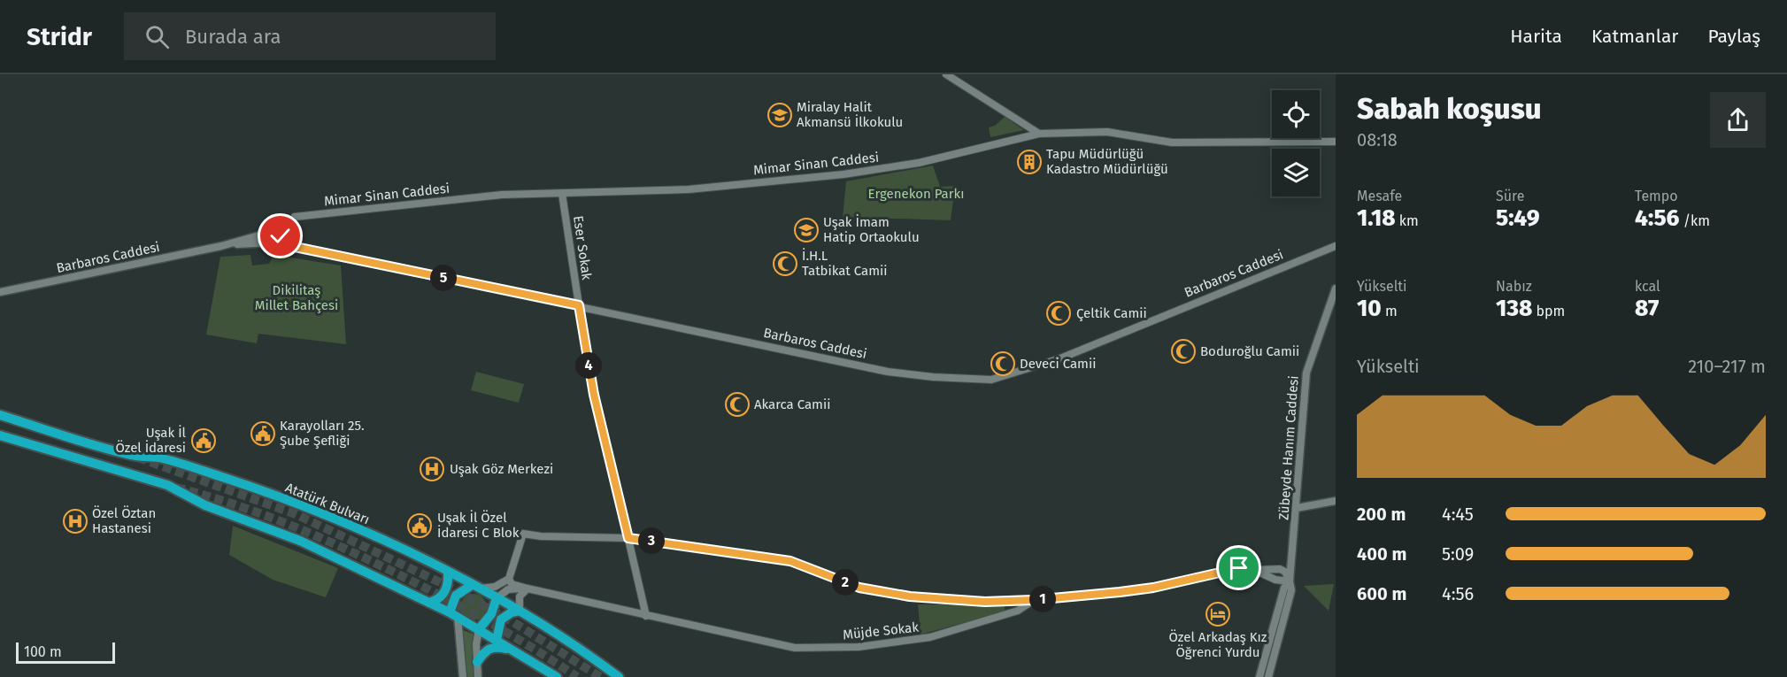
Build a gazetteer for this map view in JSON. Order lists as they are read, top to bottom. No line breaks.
{"streets":{"highway":["Atatürk Bulvarı"],"main road":["Barbaros Caddesi","Zübeyde Hanım Caddesi"],"street":["Mimar Sinan Caddesi","Eser Sokak","Müjde Sokak"]},"crossings":[["Mimar Sinan Caddesi","Eser Sokak"],["Eser Sokak","Barbaros Caddesi"],["Eser Sokak","Müjde Sokak"],["Zübeyde Hanım Caddesi","Müjde Sokak"]],"parks":["Ergenekon Parkı","Dikilitaş Millet Bahçesi"],"places":{"school or university":["Miralay Halit Akmansü İlkokulu","Uşak İmam Hatip Ortaokulu"],"building":["Tapu Müdürlüğü Kadastro Müdürlüğü"],"mosque":["İ.H.L Tatbikat Camii","Çeltik Camii","Boduroğlu Camii","Deveci Camii","Akarca Camii"],"public building":["Karayolları 25. Şube Şefliği","Uşak İl Özel İdaresi","Uşak İl Özel İdaresi C Blok"],"hospital":["Uşak Göz Merkezi","Özel Öztan Hastanesi"],"hotel":["Özel Arkadaş Kız Öğrenci Yurdu"]},"scale_bar":"100 m","page":{"header":"Stridr","search":"Burada ara","nav":["Harita","Katmanlar","Paylaş"],"heading":["Sabah koşusu","08:18"],"stats":[["Mesafe","1.18 km"],["Süre","5:49"],["Tempo","4:56 /km"],["Yükselti","10 m"],["Nabız","138 bpm"],["kcal","87"]],"pins":["5","4","3","2","1"],"chart":["Yükselti","210–217 m"],"list":[{"name":"200 m","note":"4:45"},{"name":"400 m","note":"5:09"},{"name":"600 m","note":"4:56"}],"scale":"100 m"}}
